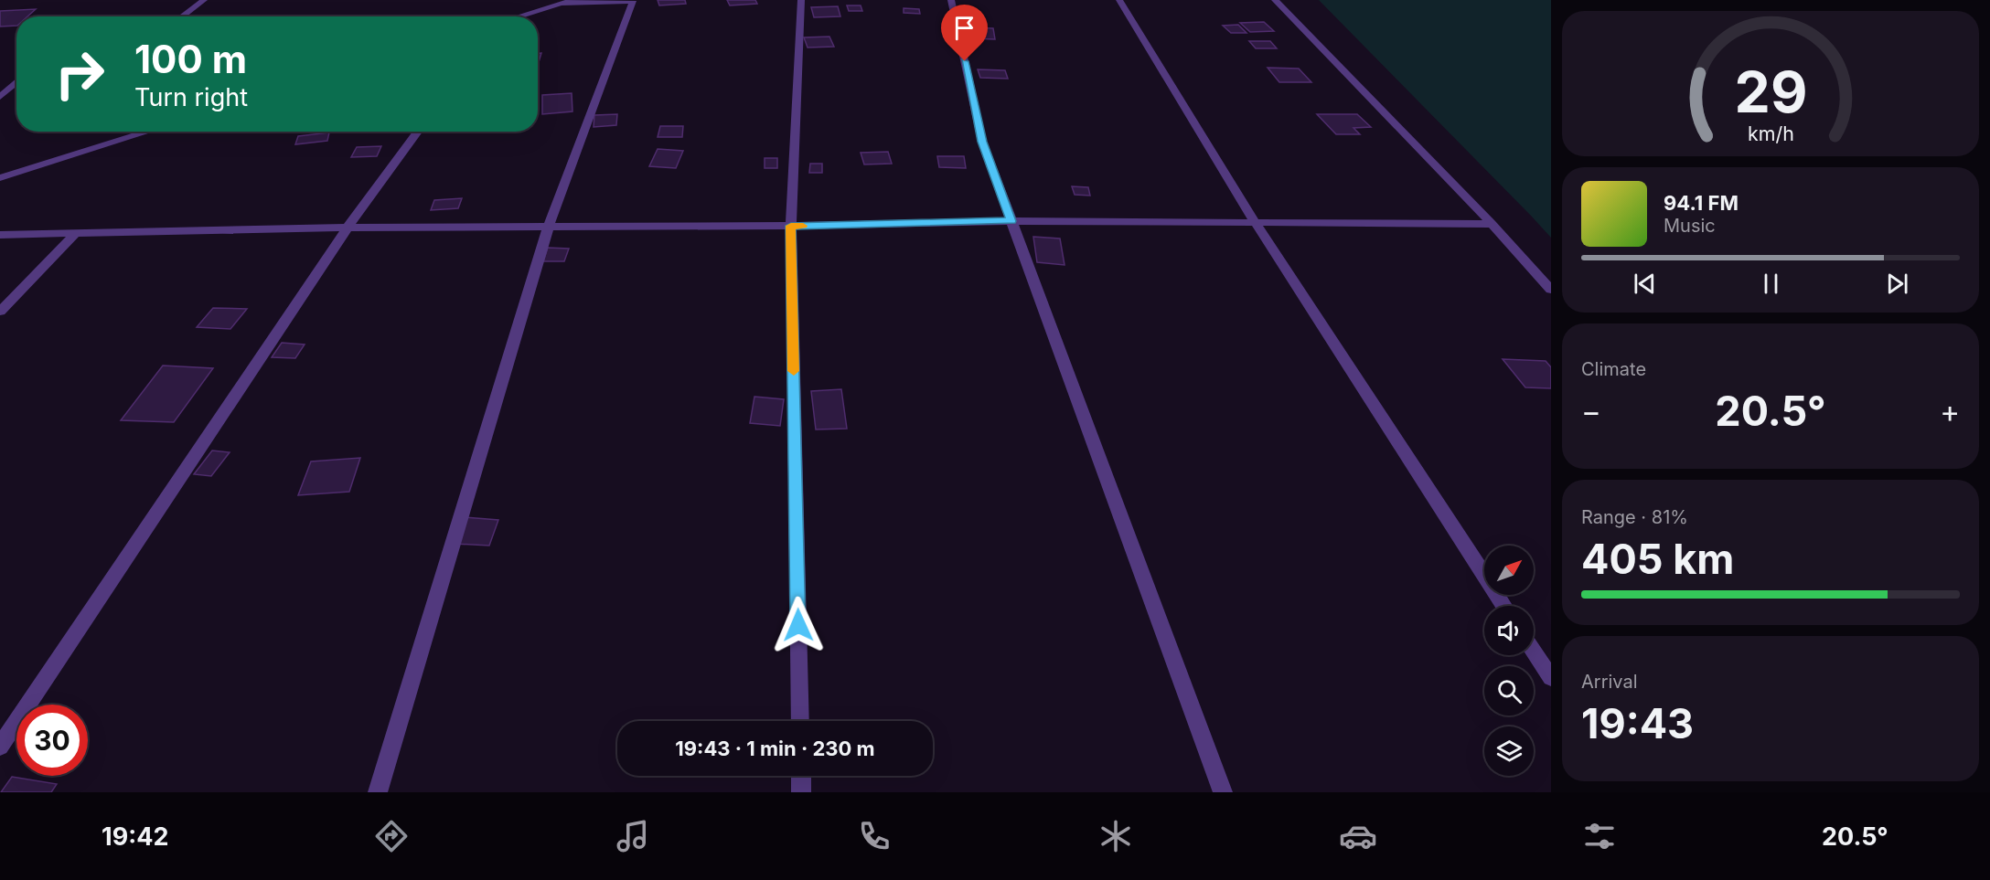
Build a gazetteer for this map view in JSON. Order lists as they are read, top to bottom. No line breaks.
{"north":"top right","page":{"turn":["100 m","Turn right"],"song":["94.1 FM","Music"],"tile":["Climate",["Range · 81%","405 km"],["Arrival","19:43"]],"heat":["−","20.5°","+"],"limit":"30","trip":"19:43 · 1 min · 230 m","tabs":["19:42","20.5°"],"gauge":["29","km/h"]}}
